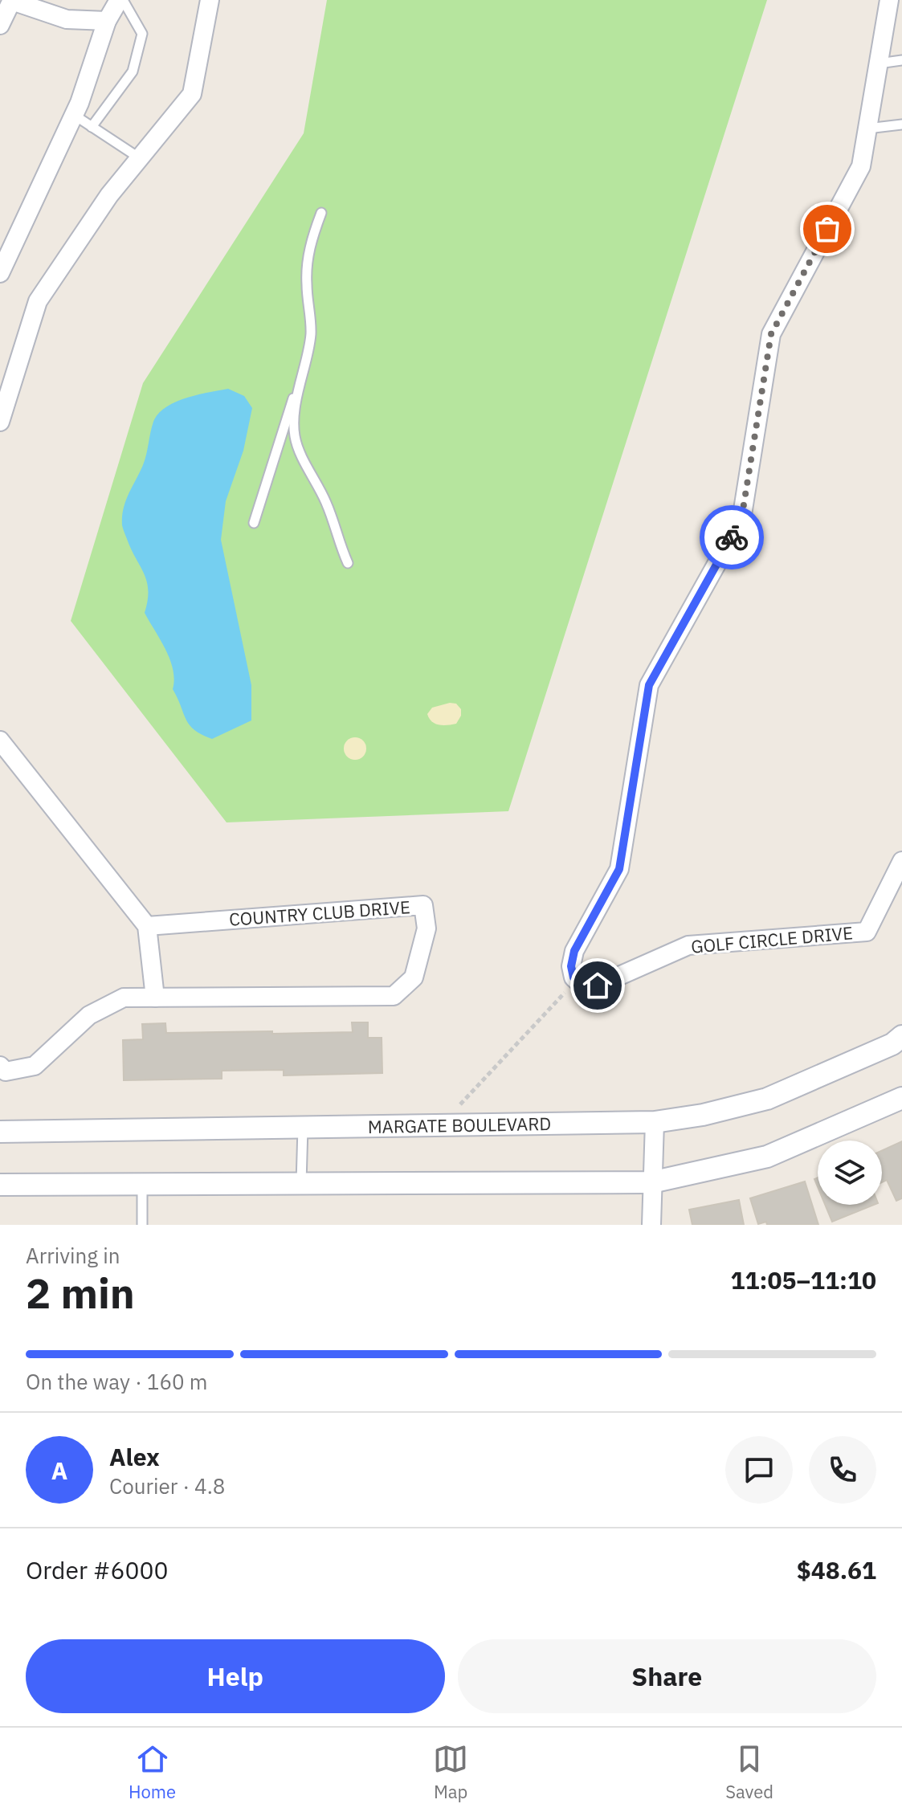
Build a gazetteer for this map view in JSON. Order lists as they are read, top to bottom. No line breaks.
{"streets":{"street":["COUNTRY CLUB DRIVE","GOLF CIRCLE DRIVE","MARGATE BOULEVARD"]},"page":{"heading":["2 min","Arriving in","11:05–11:10"],"panel":["Alex","Courier · 4.8","Order #6000","$48.61"],"bar":"On the way · 160 m","round":"A","buttons":["Help","Share"],"tabs":["Home","Map","Saved"]}}
